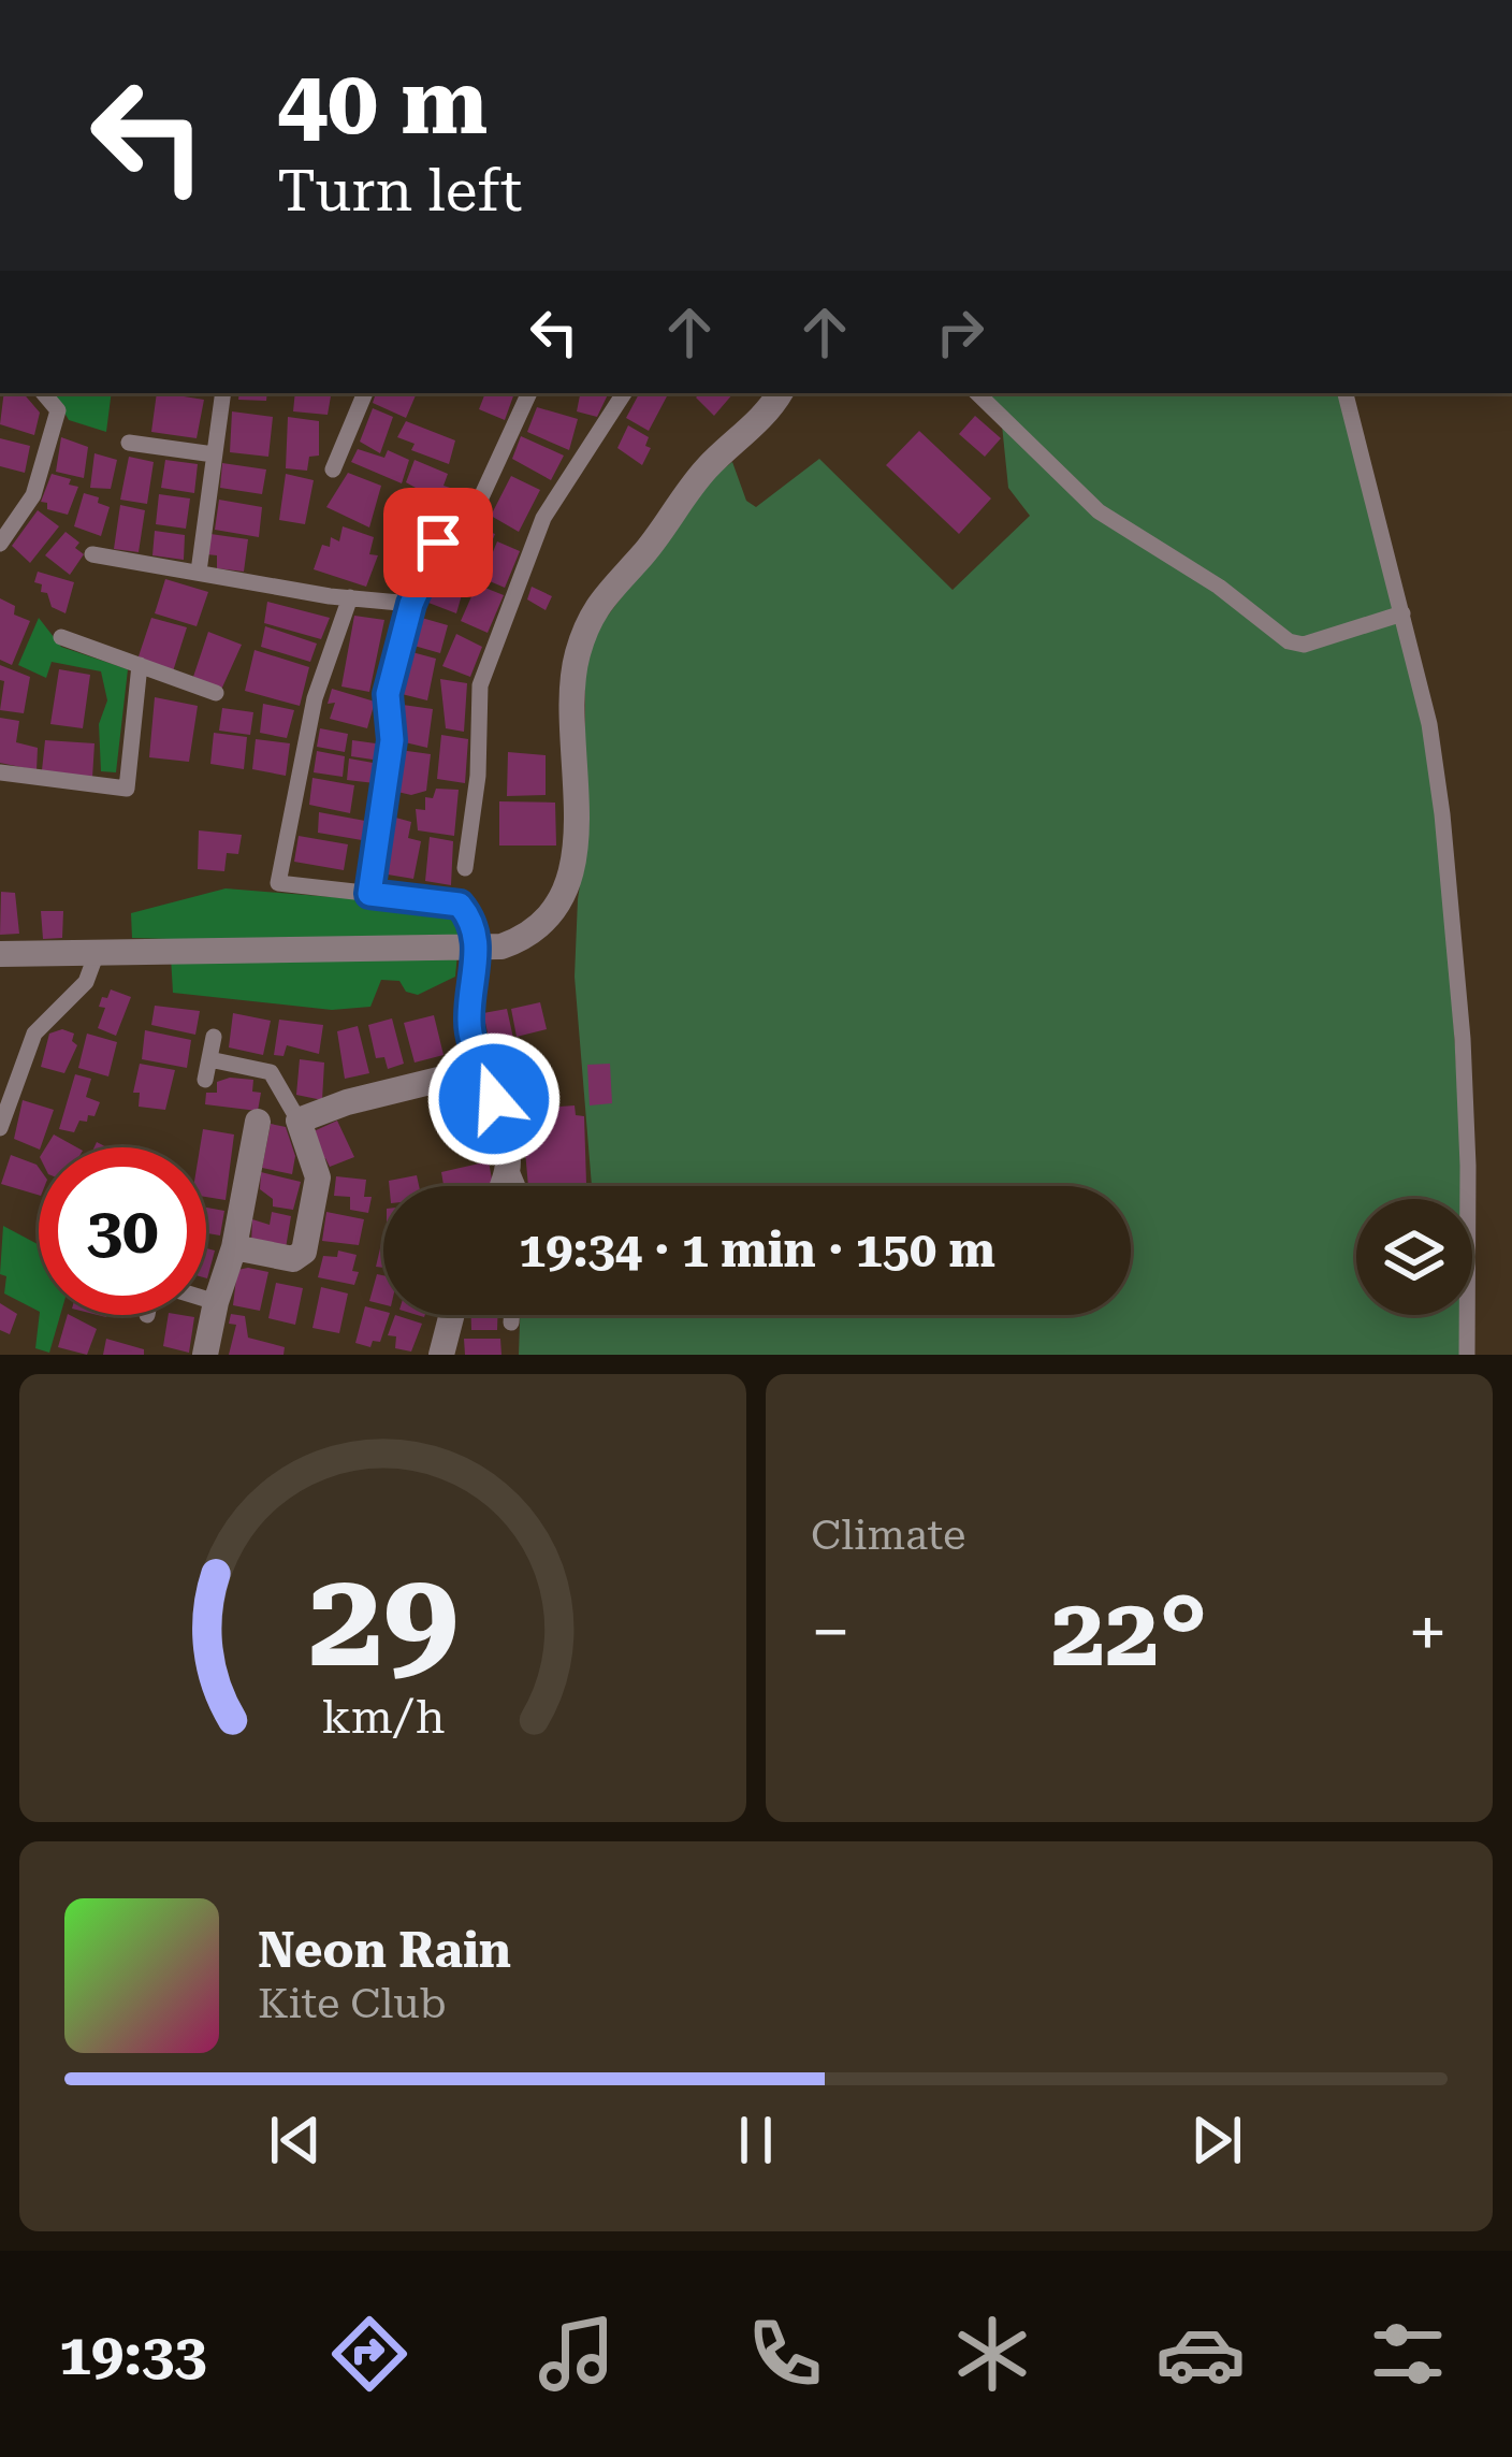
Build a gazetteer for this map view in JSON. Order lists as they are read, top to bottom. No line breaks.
{"page":{"turn":["40 m","Turn left"],"limit":"30","trip":"19:34 · 1 min · 150 m","tile":"Climate","heat":["−","22°","+"],"song":["Neon Rain","Kite Club"],"tabs":"19:33","gauge":["29","km/h"]}}
